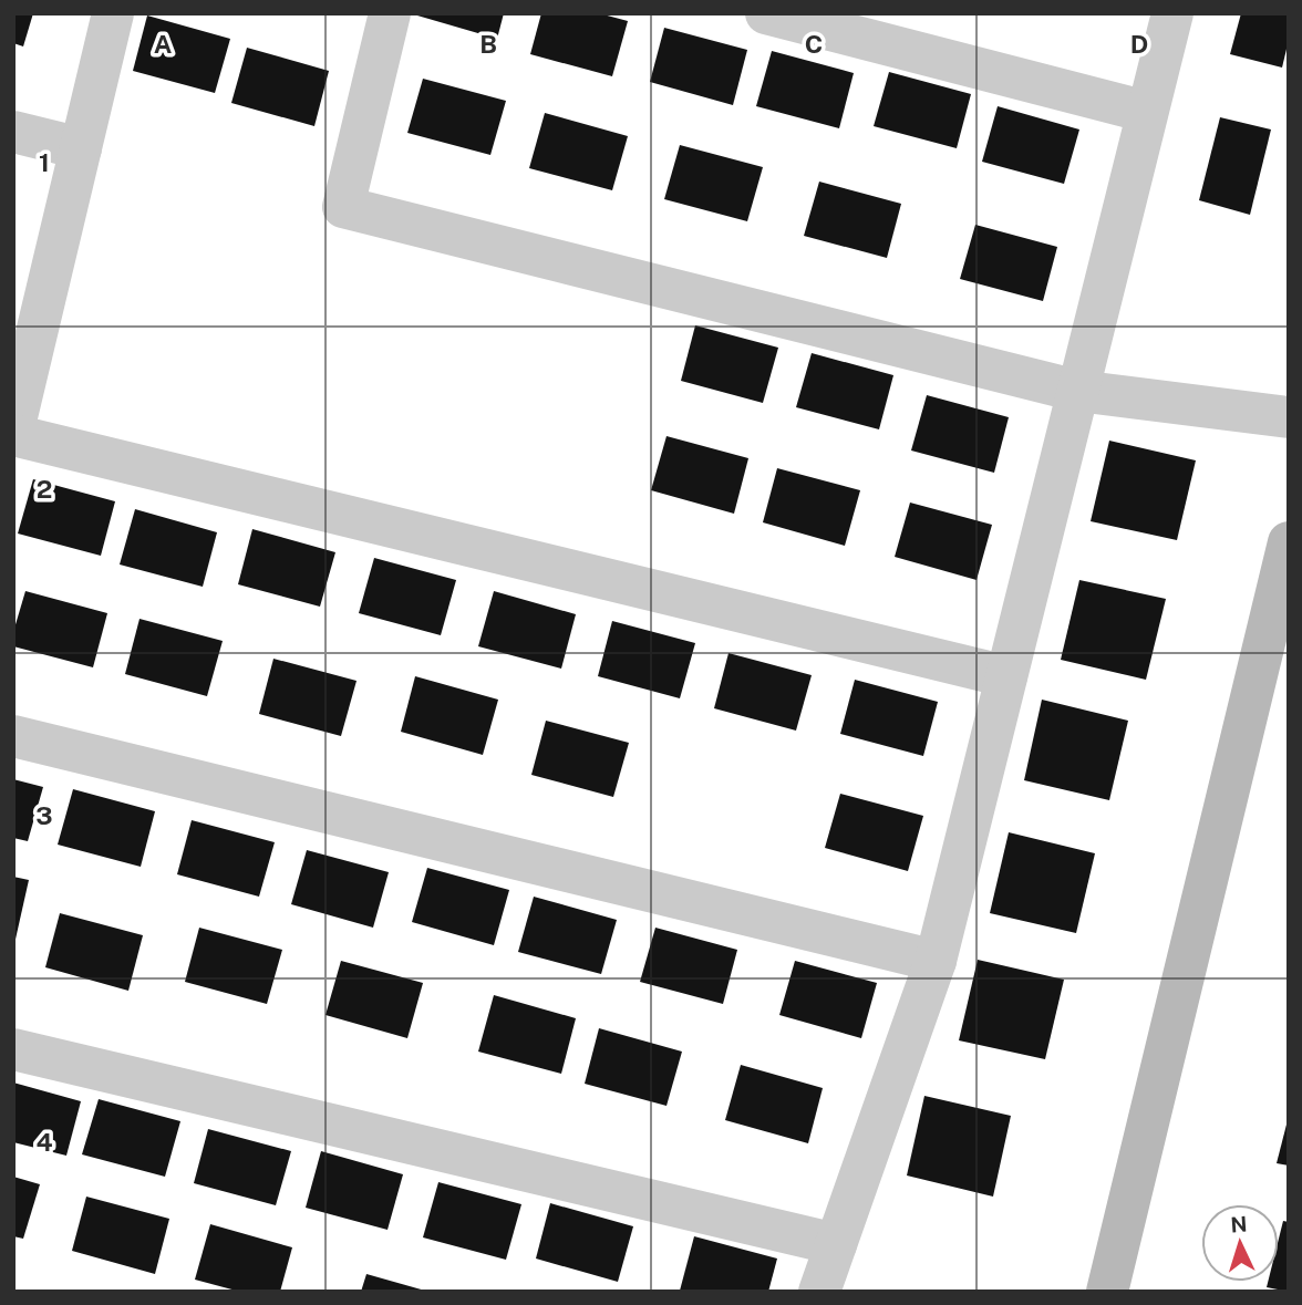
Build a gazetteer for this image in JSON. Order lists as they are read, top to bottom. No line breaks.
{"north":"top","grid":{"columns":["A","B","C","D"],"rows":["1","2","3","4"]}}
